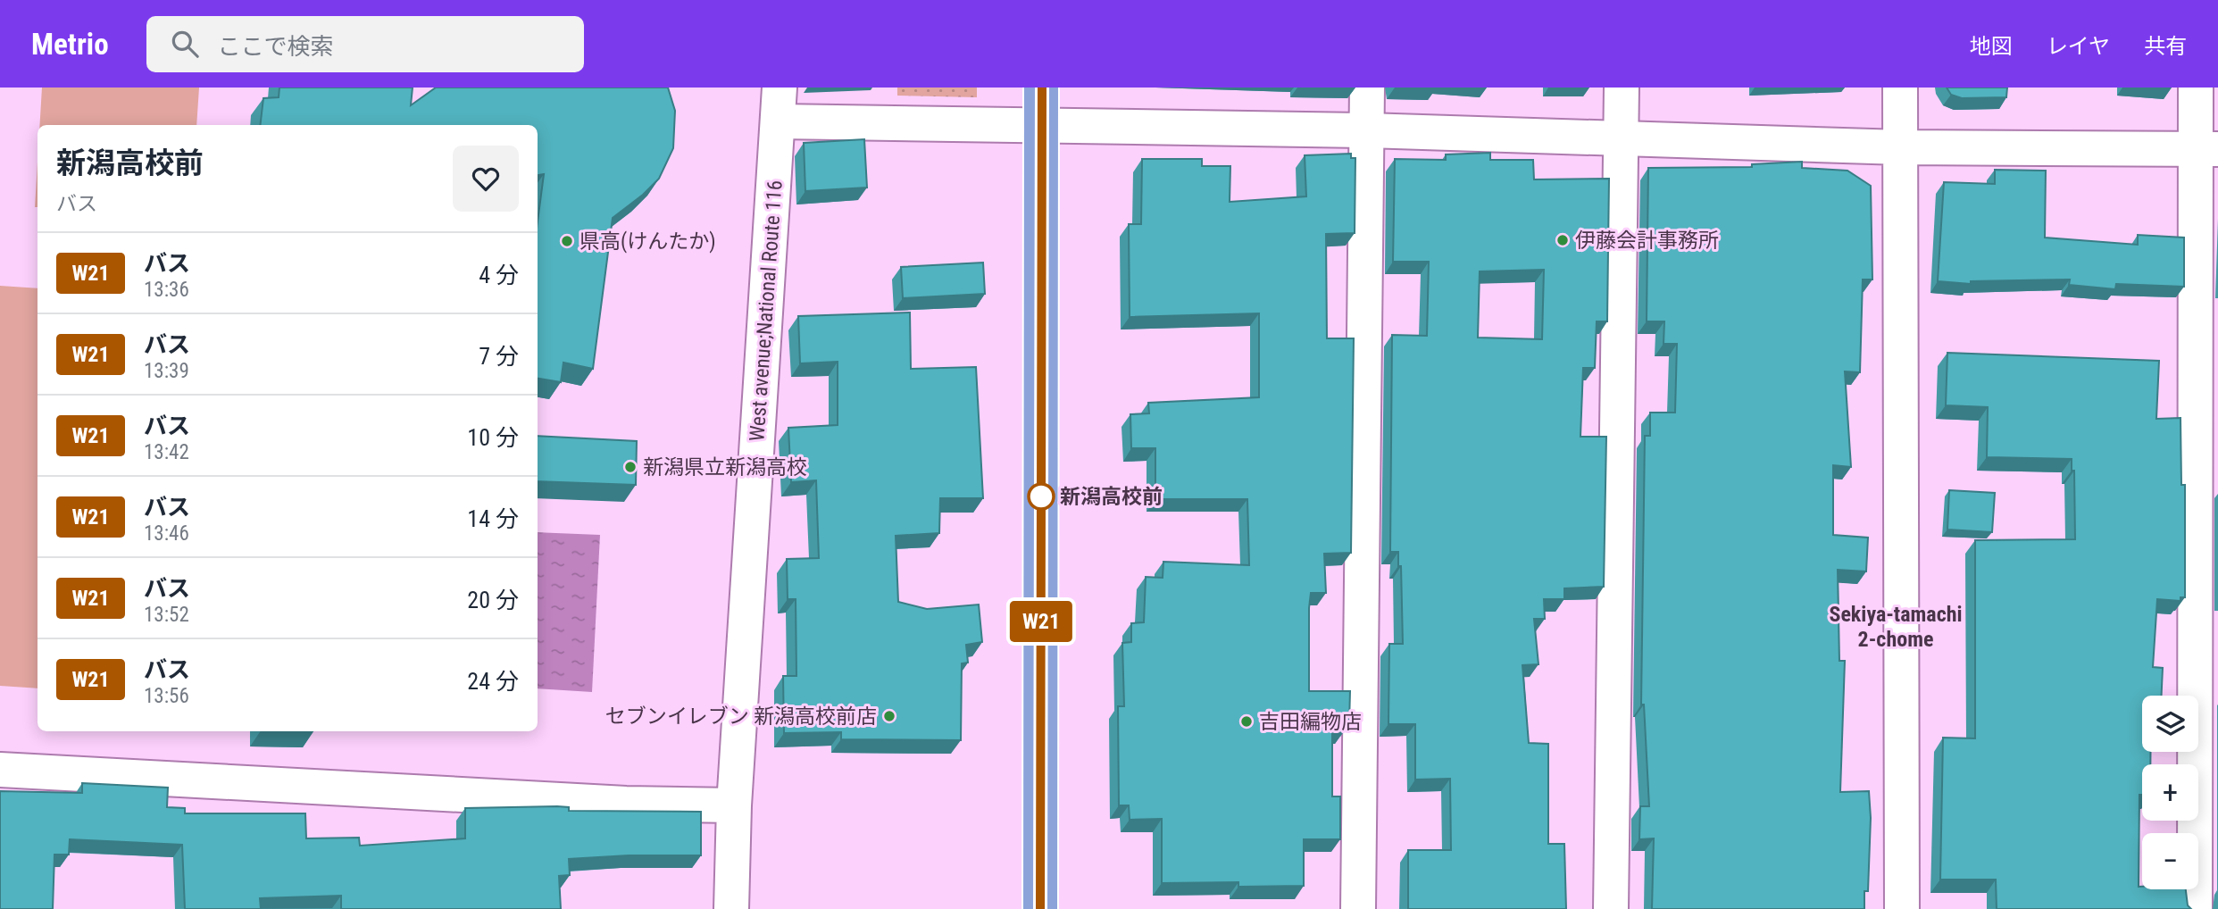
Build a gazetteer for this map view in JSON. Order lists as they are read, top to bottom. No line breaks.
{"streets":{"street":["West avenue;National Route 116"]},"districts":["Sekiya-tamachi 2-chome"],"places":["伊藤会計事務所","県高(けんたか)","新潟県立新潟高校","新潟高校前","セブンイレブン 新潟高校前店","吉田編物店"],"lines":["bus line W21"],"page":{"header":"Metrio","search":"ここで検索","nav":["地図","レイヤ","共有"],"on_map":"W21","heading":["新潟高校前","バス"],"list":[{"mark":"W21","name":"バス","note":"13:36","value":"4 分"},{"mark":"W21","name":"バス","note":"13:39","value":"7 分"},{"mark":"W21","name":"バス","note":"13:42","value":"10 分"},{"mark":"W21","name":"バス","note":"13:46","value":"14 分"},{"mark":"W21","name":"バス","note":"13:52","value":"20 分"},{"mark":"W21","name":"バス","note":"13:56","value":"24 分"}],"map_buttons":["+","−"]}}
